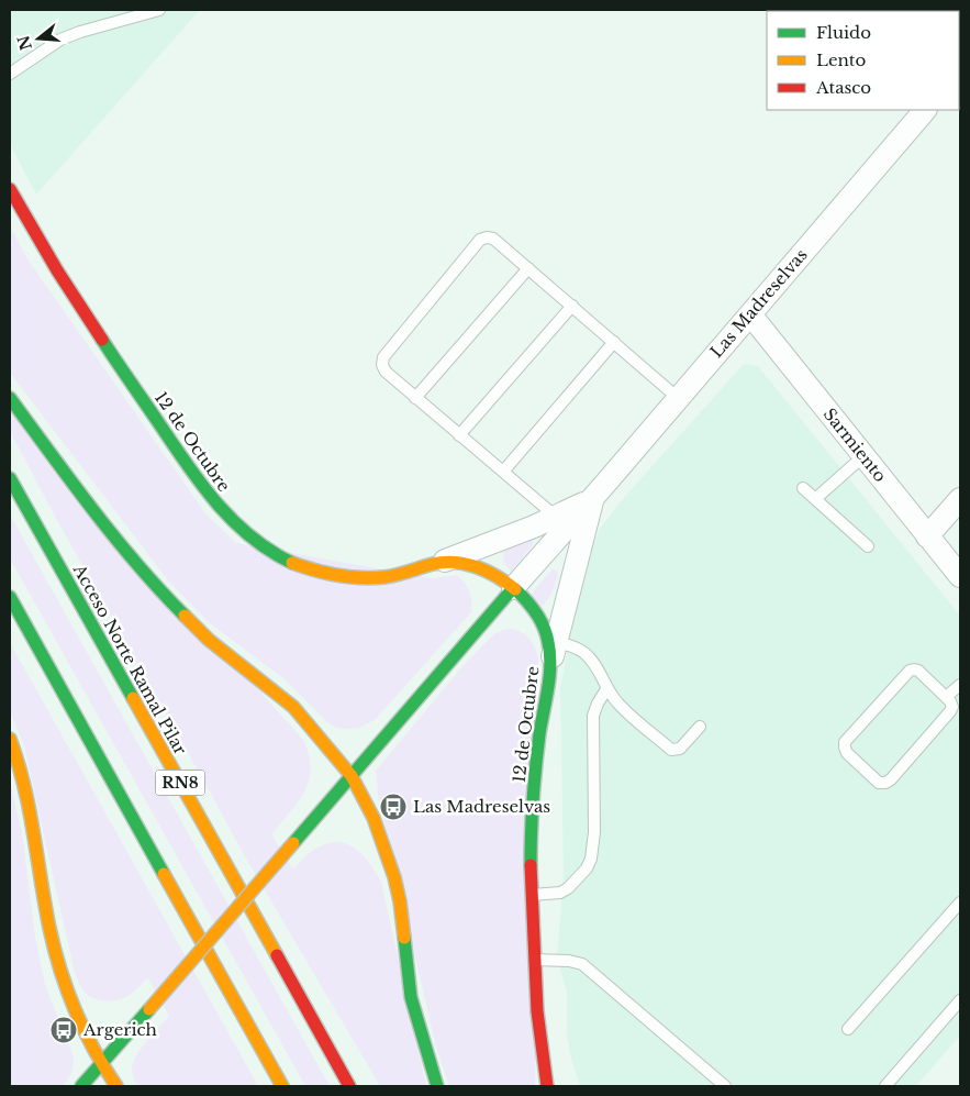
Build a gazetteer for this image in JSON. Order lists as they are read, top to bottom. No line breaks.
{"streets":{"main road":["12 de Octubre","Acceso Norte Ramal Pilar","RN8"],"street":["Las Madreselvas","Sarmiento"]},"crossings":[["Las Madreselvas","12 de Octubre"],["Las Madreselvas","Sarmiento"]],"places":{"bus stop":["Las Madreselvas","Argerich"]},"legend":["Fluido","Lento","Atasco"],"north":"left"}
